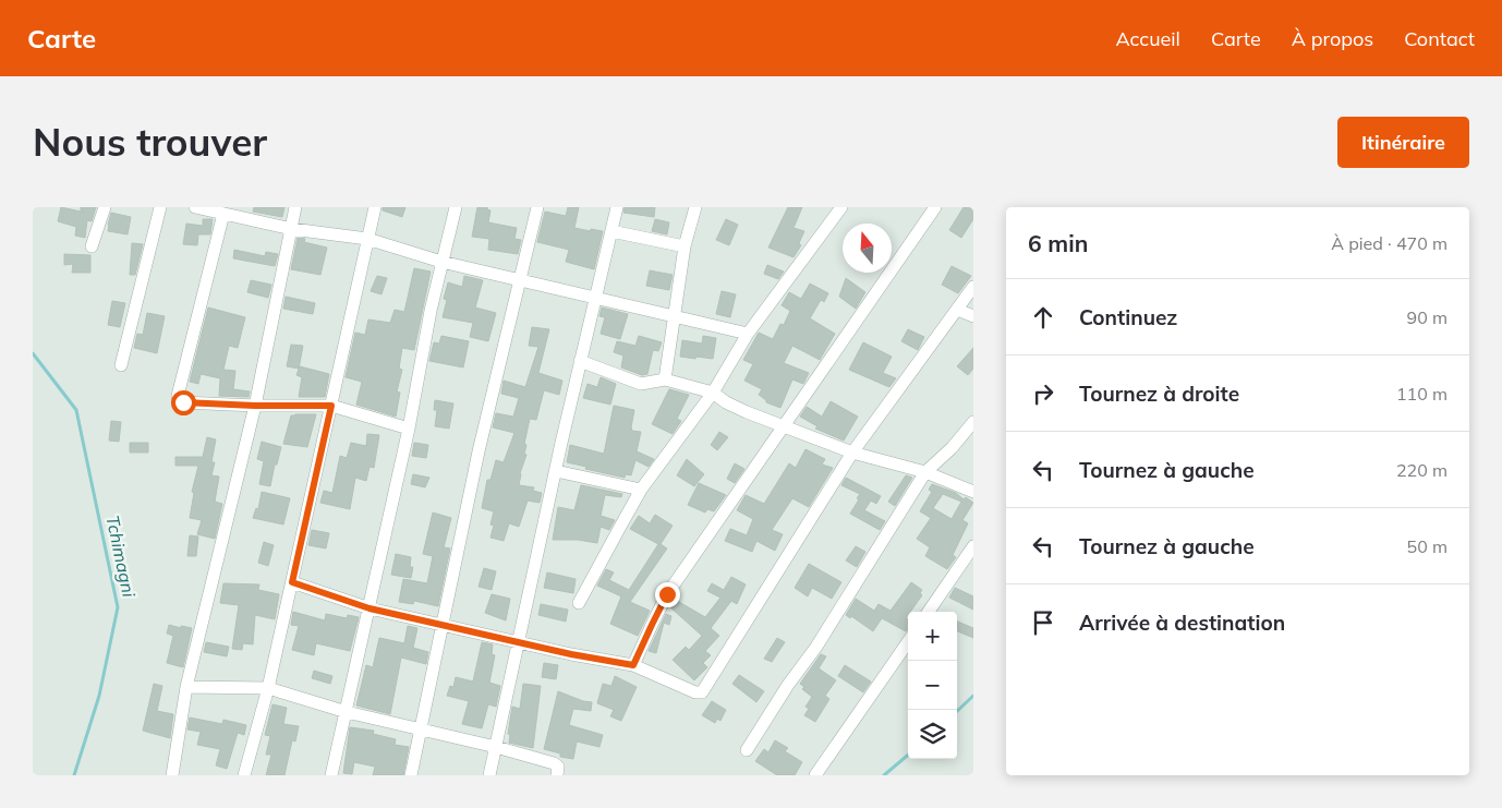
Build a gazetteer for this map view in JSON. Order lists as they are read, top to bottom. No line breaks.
{"water":["Tchimagni"],"north":"top","page":{"header":"Carte","nav":["Accueil","Carte","À propos","Contact"],"buttons":"Itinéraire","title":"Nous trouver","heading":["6 min","À pied · 470 m"],"list":[["Continuez","90 m"],["Tournez à droite","110 m"],["Tournez à gauche","220 m"],["Tournez à gauche","50 m"],"Arrivée à destination"],"map_buttons":["+","−"]}}
